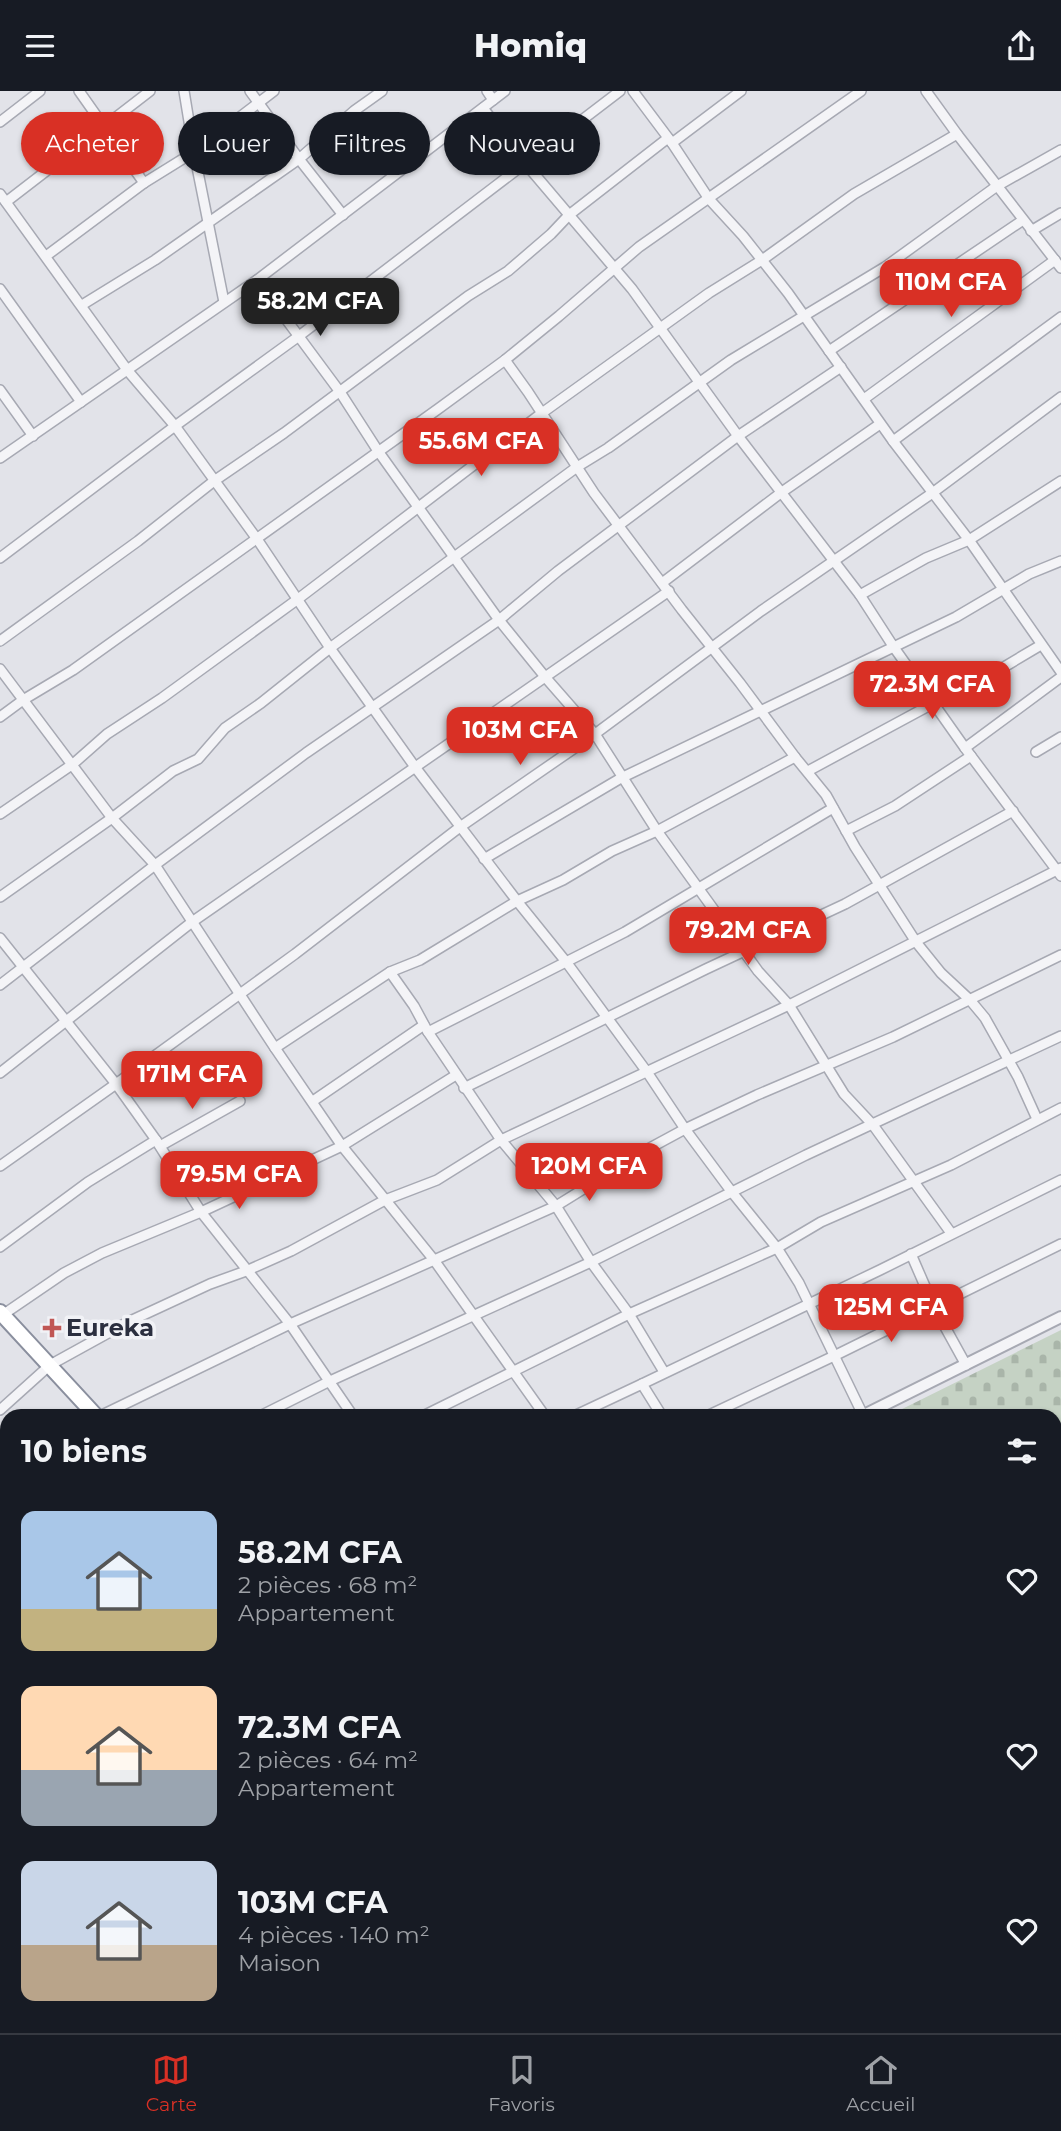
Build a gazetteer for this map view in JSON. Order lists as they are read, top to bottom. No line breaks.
{"places":{"health":["Eureka"]},"page":{"header":"Homiq","chip":["Acheter","Louer","Filtres","Nouveau"],"price":["110M CFA","58.2M CFA","55.6M CFA","72.3M CFA","103M CFA","79.2M CFA","171M CFA","120M CFA","79.5M CFA","125M CFA"],"heading":"10 biens","list":[{"name":"58.2M CFA","note":"2 pièces · 68 m² · Appartement"},{"name":"72.3M CFA","note":"2 pièces · 64 m² · Appartement"},{"name":"103M CFA","note":"4 pièces · 140 m² · Maison"}],"tabs":["Carte","Favoris","Accueil"]}}
